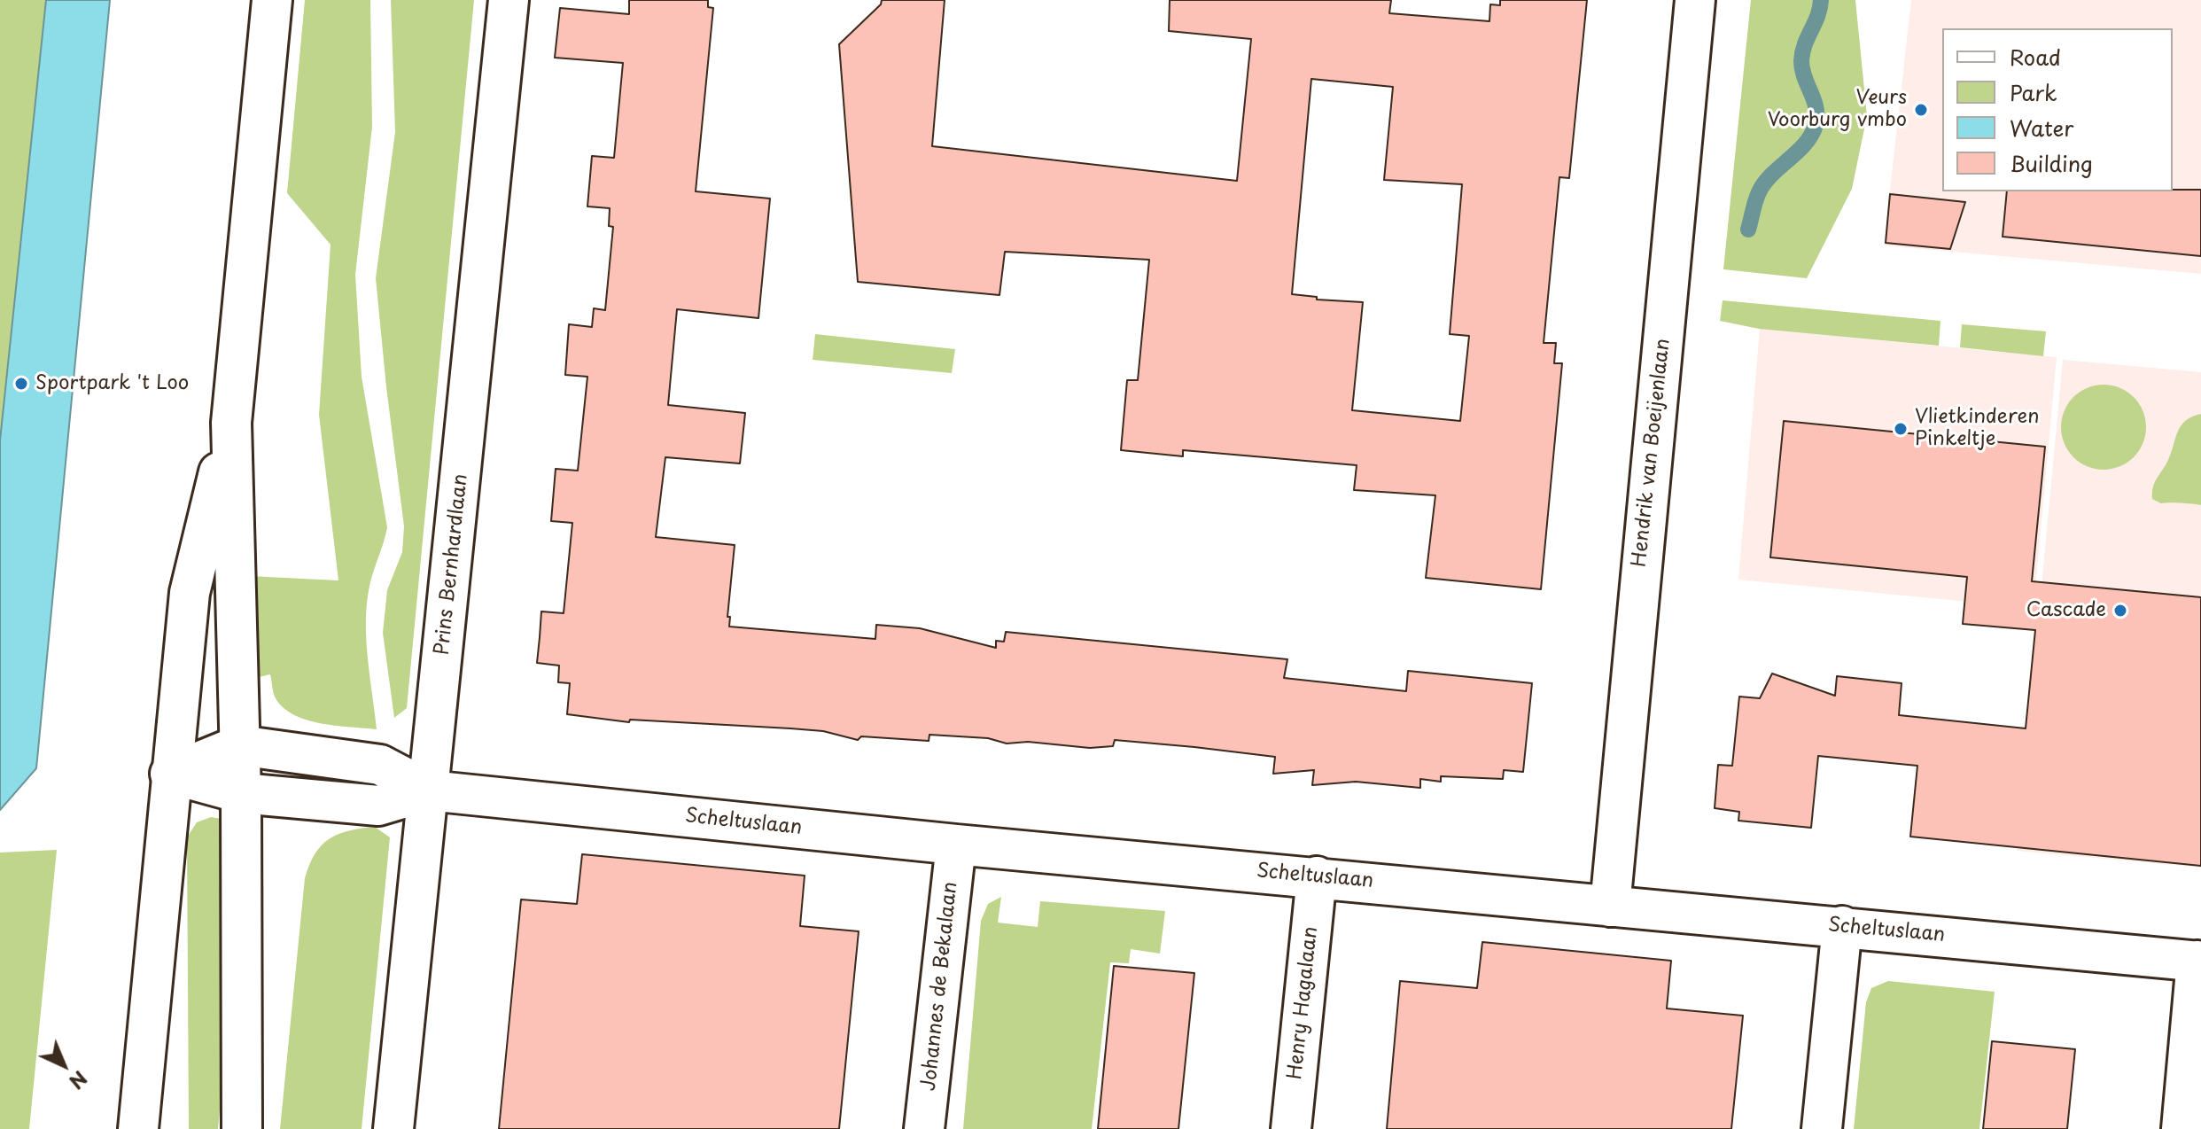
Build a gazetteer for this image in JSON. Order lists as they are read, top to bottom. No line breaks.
{"streets":{"street":["Hendrik van Boeijenlaan","Prins Bernhardlaan","Scheltuslaan","Johannes de Bekalaan","Henry Hagalaan"]},"crossings":[["Hendrik van Boeijenlaan","Scheltuslaan"],["Prins Bernhardlaan","Scheltuslaan"],["Scheltuslaan","Johannes de Bekalaan"],["Scheltuslaan","Henry Hagalaan"]],"places":["Veurs Voorburg vmbo","Sportpark 't Loo","Vlietkinderen Pinkeltje","Cascade"],"legend":["Road","Park","Water","Building"],"north":"bottom right"}
